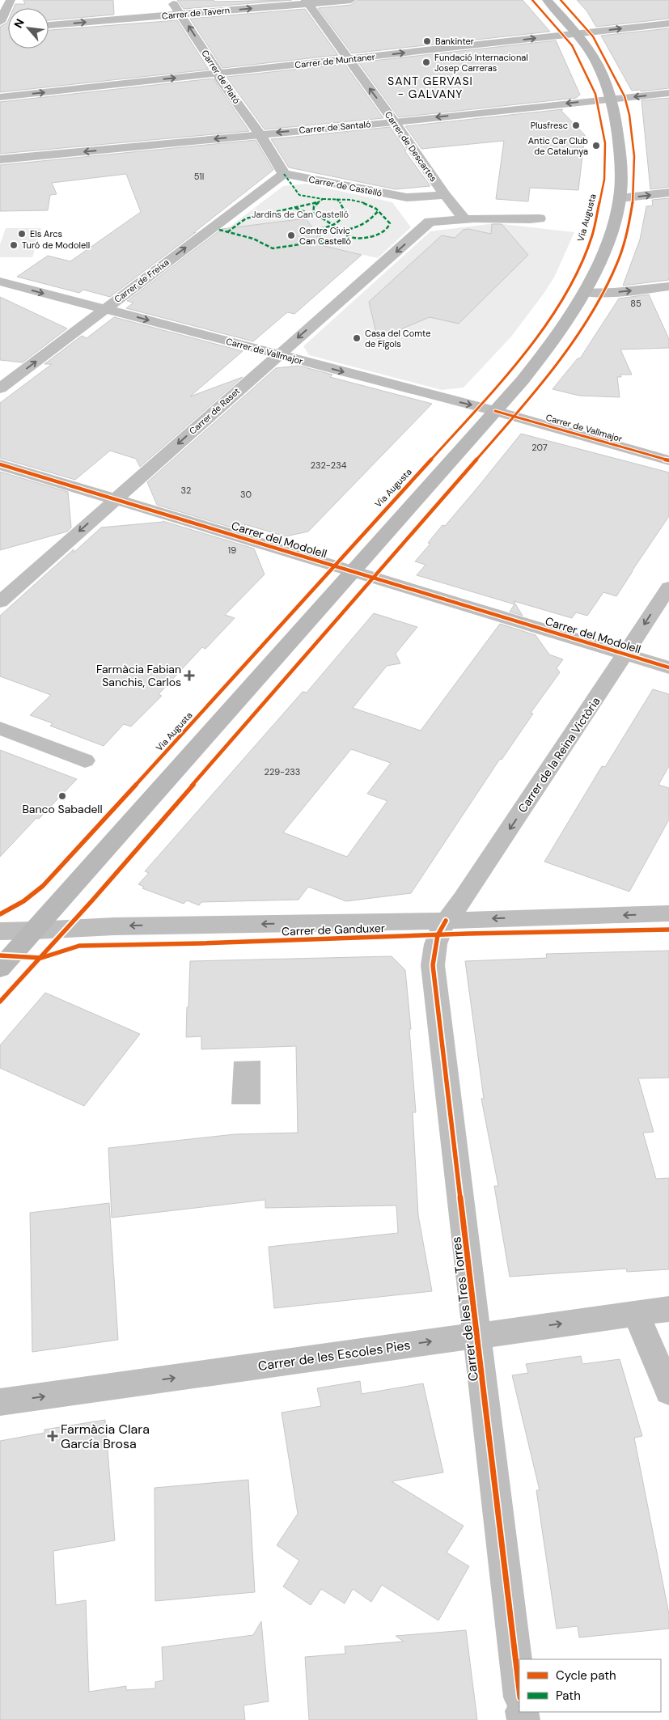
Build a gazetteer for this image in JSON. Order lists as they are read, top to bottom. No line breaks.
{"streets":{"street":["Carrer de Tavern","Carrer de Muntaner","Carrer de Plató","Carrer de Santaló","Carrer de Descartes","Carrer de Castelló","Carrer de Freixa","Carrer de Vallmajor","Carrer de Raset","Carrer del Modolell","Carrer de la Reina Victòria","Carrer de Ganduxer","Carrer de les Tres Torres","Carrer de les Escoles Pies"],"cycle path":["Via Augusta"]},"crossings":[["Carrer de Tavern","Carrer de Plató"],["Carrer de Tavern","Carrer de Descartes"],["Carrer de Muntaner","Carrer de Plató"],["Carrer de Muntaner","Carrer de Descartes"],["Carrer de Plató","Carrer de Santaló"],["Carrer de Plató","Carrer de Castelló"],["Carrer de Plató","Carrer de Freixa"],["Carrer de Santaló","Carrer de Descartes"],["Carrer de Castelló","Carrer de Freixa"],["Carrer de Castelló","Carrer de Raset"],["Carrer de Freixa","Carrer de Vallmajor"],["Carrer de Vallmajor","Carrer de Raset"],["Carrer de Raset","Carrer del Modolell"],["Carrer del Modolell","Carrer de la Reina Victòria"],["Carrer de la Reina Victòria","Carrer de Ganduxer"],["Carrer de la Reina Victòria","Carrer de les Tres Torres"],["Carrer de Ganduxer","Carrer de les Tres Torres"],["Carrer de les Tres Torres","Carrer de les Escoles Pies"]],"one_way":["Carrer de Tavern","Carrer de Freixa","Carrer de Vallmajor","Carrer de Raset","Carrer de la Reina Victòria","Carrer de Ganduxer","Carrer de les Escoles Pies"],"districts":["SANT GERVASI - GALVANY"],"parks":["Jardins de Can Castelló"],"places":{"other":["Bankinter","Fundació Internacional Josep Carreras","Plusfresc","Antic Car Club de Catalunya","Els Arcs","Centre Cívic Can Castelló","Turó de Modolell","Casa del Comte de Fígols","Banco Sabadell"],"health":["Farmàcia Fabian Sanchis, Carlos","Farmàcia Clara García Brosa"]},"house_numbers":["51I","85","207","232-234","32","30","19","229-233"],"legend":["Cycle path","Path"],"north":"top left"}
